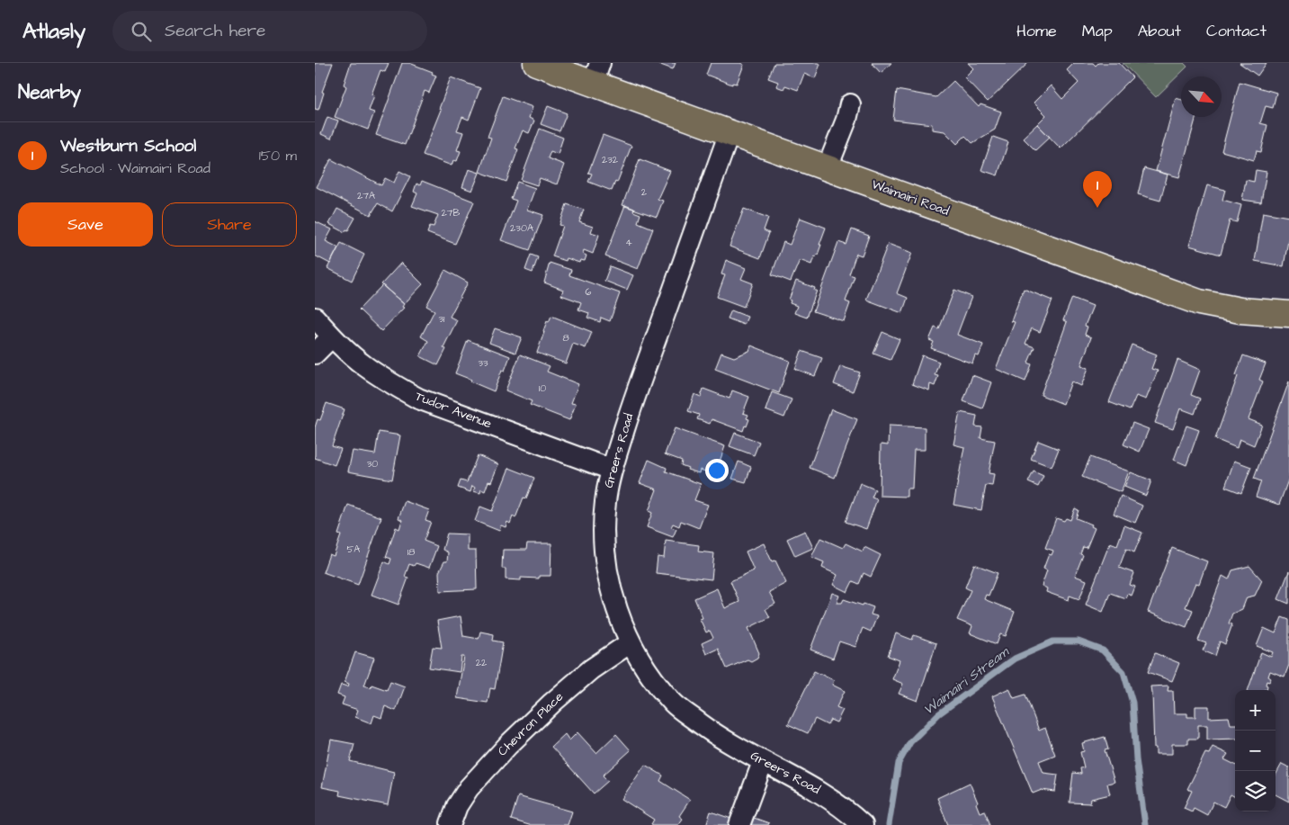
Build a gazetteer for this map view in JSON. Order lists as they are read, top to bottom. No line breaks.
{"streets":{"main road":["Waimairi Road"],"street":["Tudor Avenue","Greers Road","Chevron Place"]},"crossings":[["Waimairi Road","Greers Road"],["Tudor Avenue","Greers Road"],["Greers Road","Chevron Place"]],"water":["Waimairi Stream"],"house_numbers":["232","2","27A","27B","230A","4","6","31","8","33","10","30","5A","18","22"],"north":"bottom right","page":{"header":"Atlasly","search":"Search here","nav":["Home","Map","About","Contact"],"heading":"Nearby","list":[{"mark":"1","name":"Westburn School","note":"School · Waimairi Road","value":"150 m"}],"pins":"1","buttons":["Save","Share"],"map_buttons":["+","−"]}}
